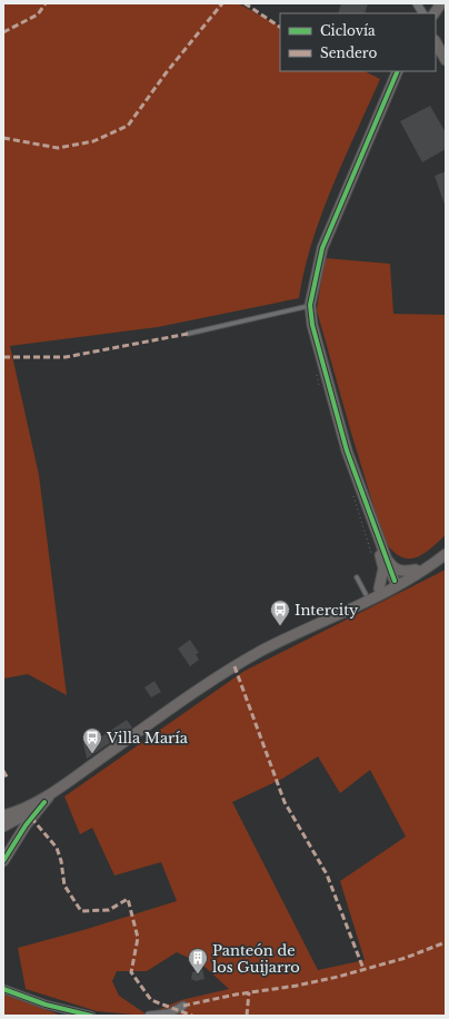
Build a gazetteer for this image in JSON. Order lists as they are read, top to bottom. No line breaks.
{"places":{"bus stop":["Intercity","Villa María"],"building":["Panteón de los Guijarro"]},"legend":["Ciclovía","Sendero"]}
